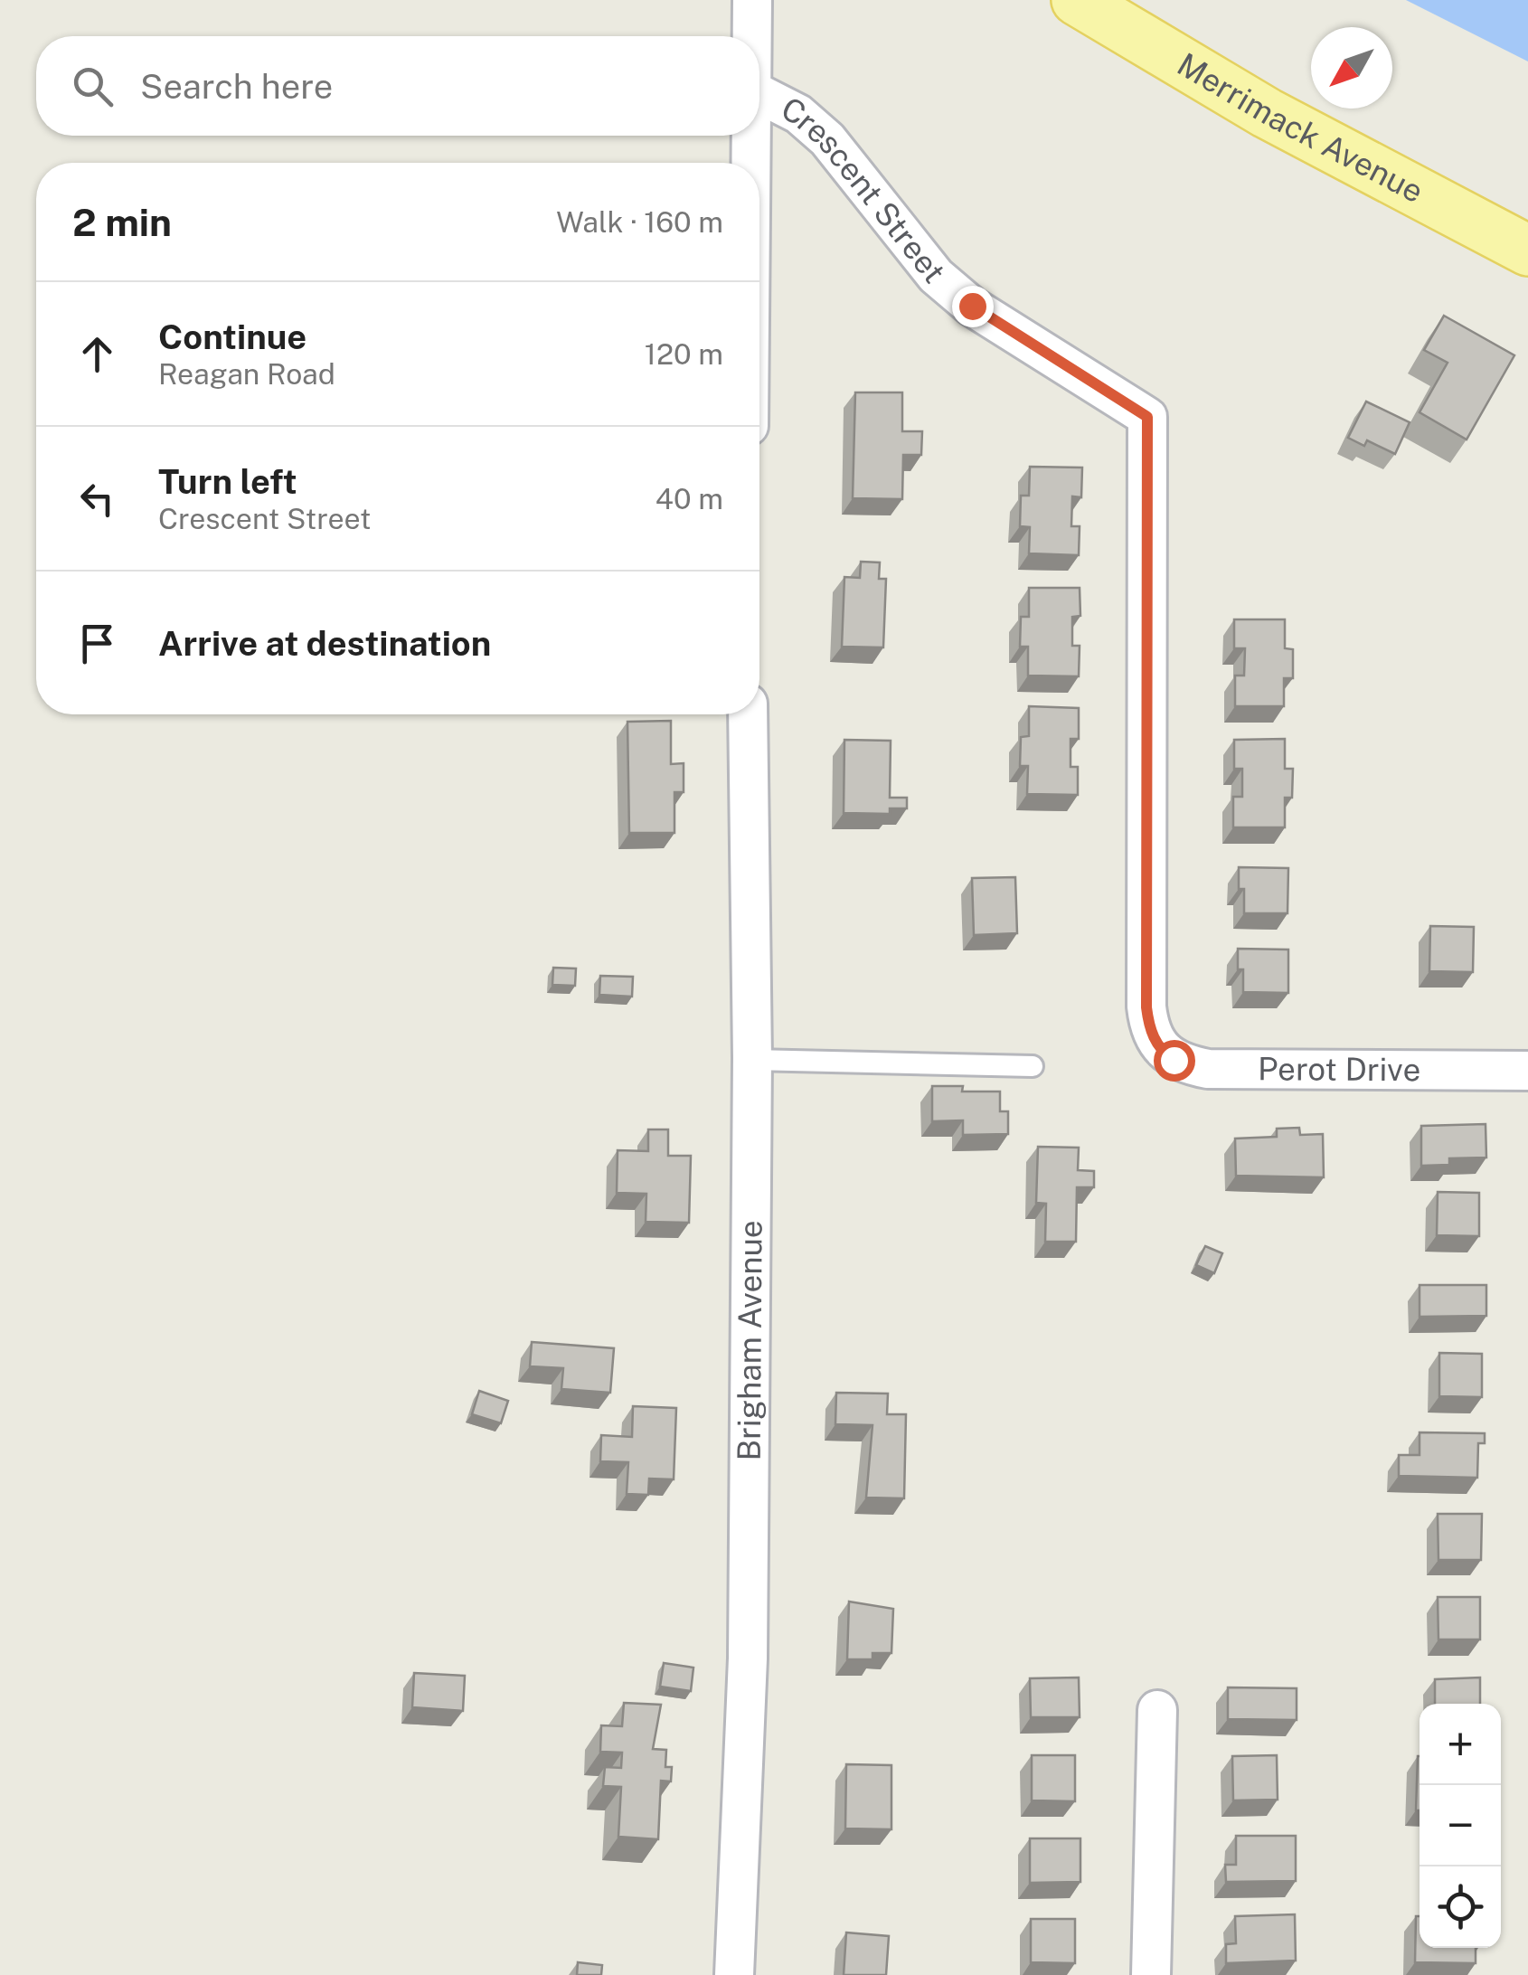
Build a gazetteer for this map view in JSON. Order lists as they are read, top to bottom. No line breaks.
{"streets":{"main road":["Merrimack Avenue"],"street":["Crescent Street","Perot Drive","Brigham Avenue"]},"crossings":[["Crescent Street","Perot Drive"]],"north":"bottom left","page":{"search":"Search here","heading":["2 min","Walk · 160 m"],"list":[["Continue","Reagan Road","120 m"],["Turn left","Crescent Street","40 m"],"Arrive at destination"],"map_buttons":["+","−"]}}
